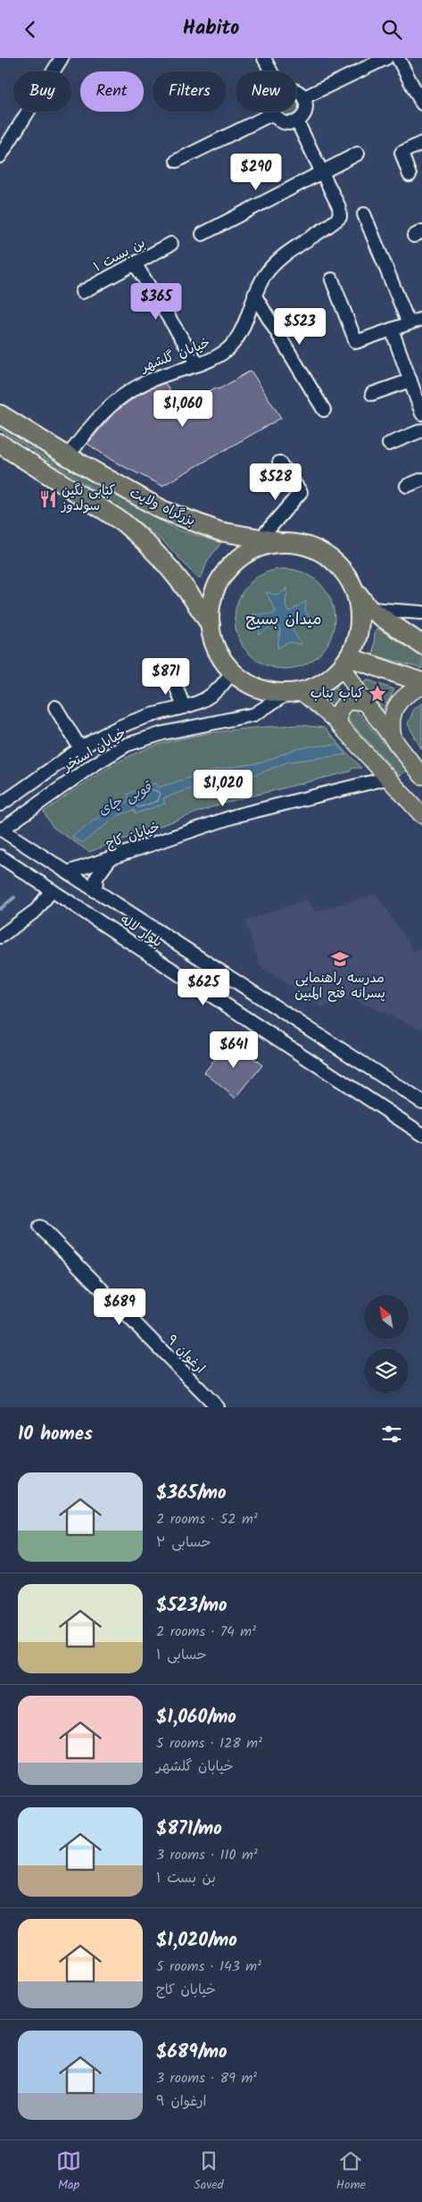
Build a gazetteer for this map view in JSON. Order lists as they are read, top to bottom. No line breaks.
{"streets":{"highway":["بزرگراه ولایت"],"street":["بن بست ۱","خیابان گلشهر","خیابان استخر","خیابان کاج","بلوار لاله","ارغوان ۹"]},"crossings":[["خیابان گلشهر","بزرگراه ولایت"],["بزرگراه ولایت","خیابان استخر"],["خیابان استخر","بلوار لاله"],["خیابان کاج","بلوار لاله"]],"districts":["میدان بسیج"],"water":["قوبی چای"],"places":{"restaurant":["کبابی نگین سولدوز"],"place":["کباب بناب"],"school or university":["مدرسه راهنمایی پسرانه فتح المبین"]},"north":"top left","page":{"header":"Habito","chip":["Buy","Rent","Filters","New"],"price":["$290","$365","$523","$1,060","$528","$871","$1,020","$625","$641","$689"],"heading":"10 homes","list":[{"name":"$365/mo","note":"2 rooms · 52 m² · حسابی ۲"},{"name":"$523/mo","note":"2 rooms · 74 m² · حسابی ۱"},{"name":"$1,060/mo","note":"5 rooms · 128 m² · خیابان گلشهر"},{"name":"$871/mo","note":"3 rooms · 110 m² · بن بست ۱"},{"name":"$1,020/mo","note":"5 rooms · 143 m² · خیابان کاج"},{"name":"$689/mo","note":"3 rooms · 89 m² · ارغوان ۹"}],"tabs":["Map","Saved","Home"]}}
